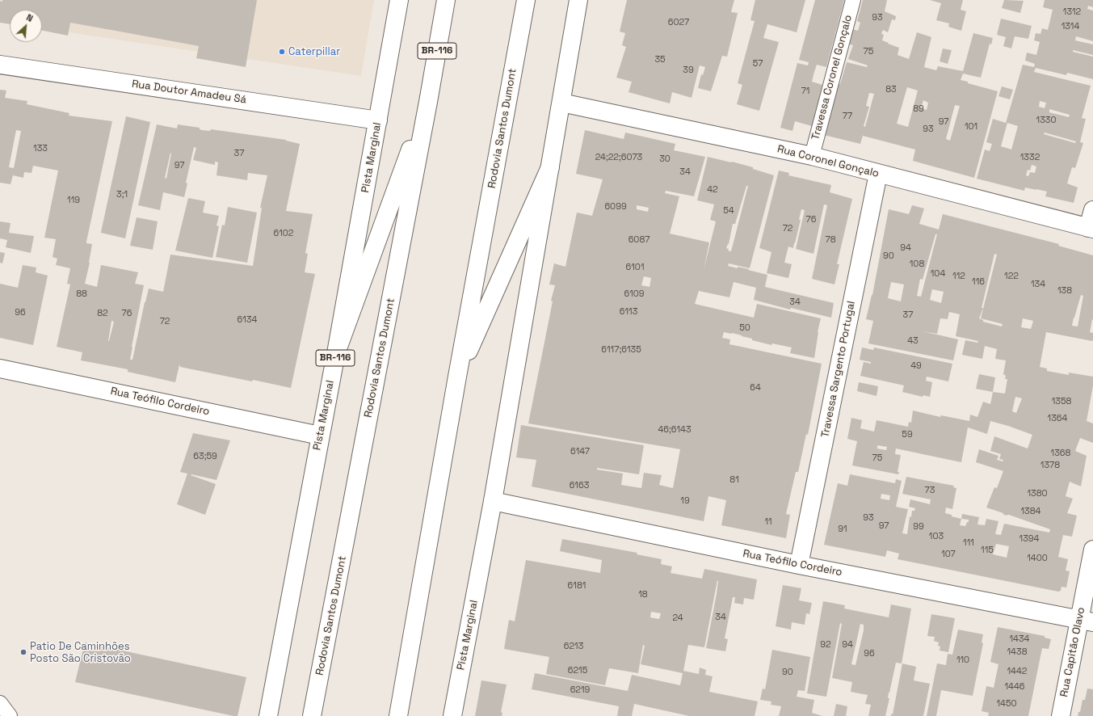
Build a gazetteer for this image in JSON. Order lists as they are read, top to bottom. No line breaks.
{"streets":{"main road":["BR-116","Rua Doutor Amadeu Sá","Rodovia Santos Dumont","Pista Marginal","Rua Coronel Gonçalo","Travessa Sargento Portugal","Rua Teófilo Cordeiro","Rua Capitão Olavo"],"lane":["Travessa Coronel Gonçalo"]},"crossings":[["Travessa Coronel Gonçalo","Rua Coronel Gonçalo"],["Rua Doutor Amadeu Sá","Pista Marginal"],["Pista Marginal","Rua Coronel Gonçalo"],["Pista Marginal","Rua Teófilo Cordeiro"],["Rua Coronel Gonçalo","Travessa Sargento Portugal"],["Travessa Sargento Portugal","Rua Teófilo Cordeiro"],["Rua Teófilo Cordeiro","Rua Capitão Olavo"]],"places":["Caterpillar","Patio De Caminhões Posto São Cristovão"],"house_numbers":["1312","93","6027","1314","75","35","57","39","83","71","89","77","1330","97","101","93","133","37","24;22;6073","1332","30","97","34","42","3;1","119","6099","54","76","72","6102","6087","78","94","90","108","6101","104","112","122","116","134","138","88","6109","34","6113","96","82","76","37","6134","72","50","43","6117;6135","49","64","1358","1364","46;6143","59","6147","1368","63;59","75","1378","81","6163","73","1380","19","1384","93","11","97","99","91","103","1394","111","115","107","1400","6181","18","34","24","1434","92","94","6213","1438","96","110","6215","1442","90","1446","6219","1450"],"north":"top right"}
